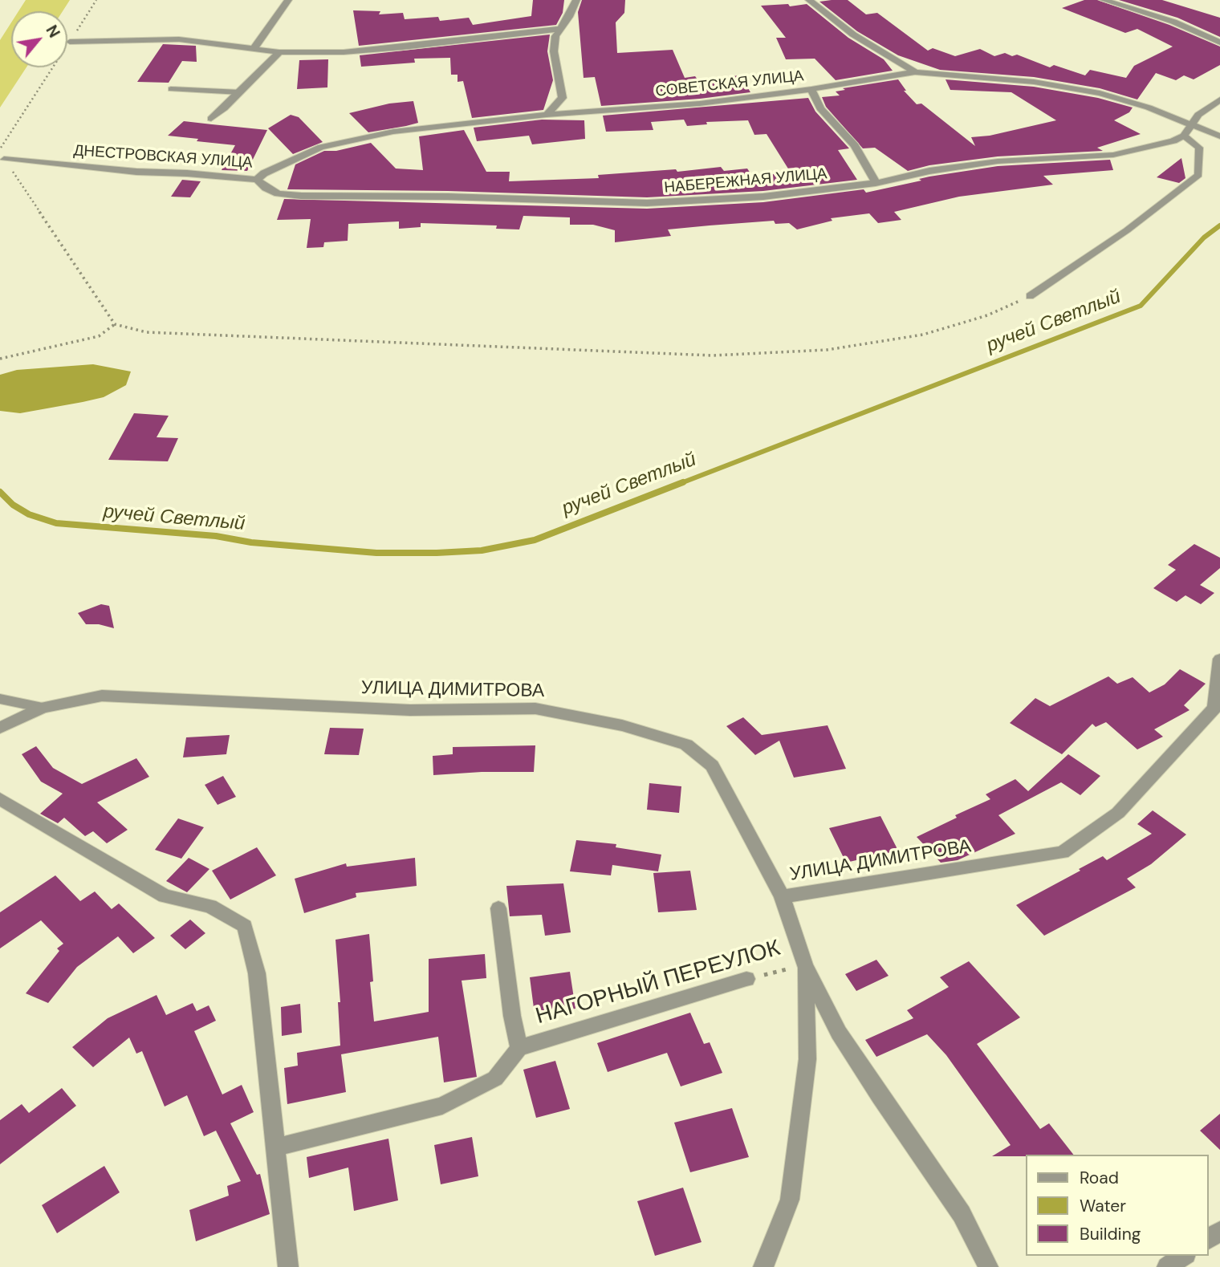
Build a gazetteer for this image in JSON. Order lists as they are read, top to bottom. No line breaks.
{"streets":{"street":["СОВЕТСКАЯ УЛИЦА","ДНЕСТРОВСКАЯ УЛИЦА","НАБЕРЕЖНАЯ УЛИЦА","УЛИЦА ДИМИТРОВА","НАГОРНЫЙ ПЕРЕУЛОК"]},"crossings":[["СОВЕТСКАЯ УЛИЦА","ДНЕСТРОВСКАЯ УЛИЦА"],["ДНЕСТРОВСКАЯ УЛИЦА","НАБЕРЕЖНАЯ УЛИЦА"],["УЛИЦА ДИМИТРОВА","НАГОРНЫЙ ПЕРЕУЛОК"]],"water":["ручей Светлый"],"legend":["Road","Water","Building"],"north":"top right"}
